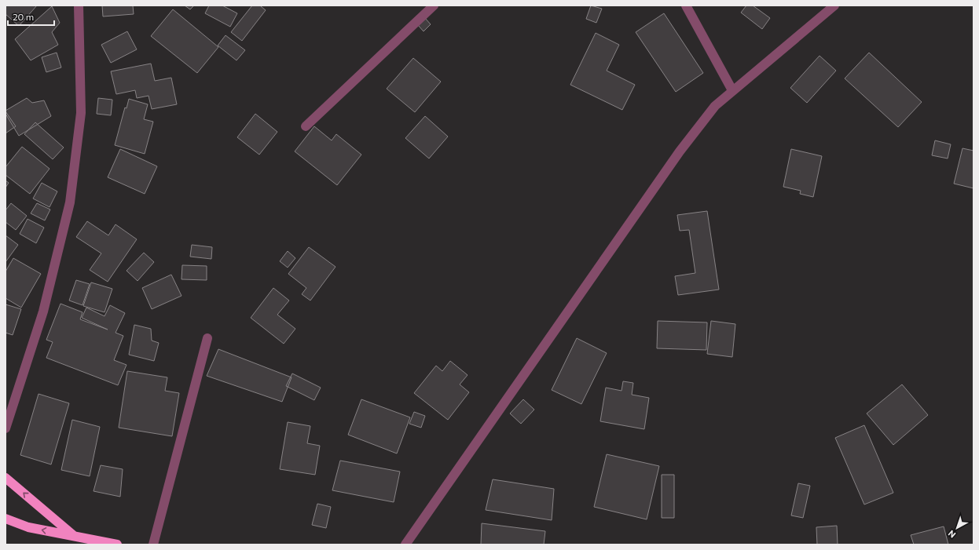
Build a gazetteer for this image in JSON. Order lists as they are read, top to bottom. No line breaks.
{"scale_bar":"20 m","north":"bottom left"}
